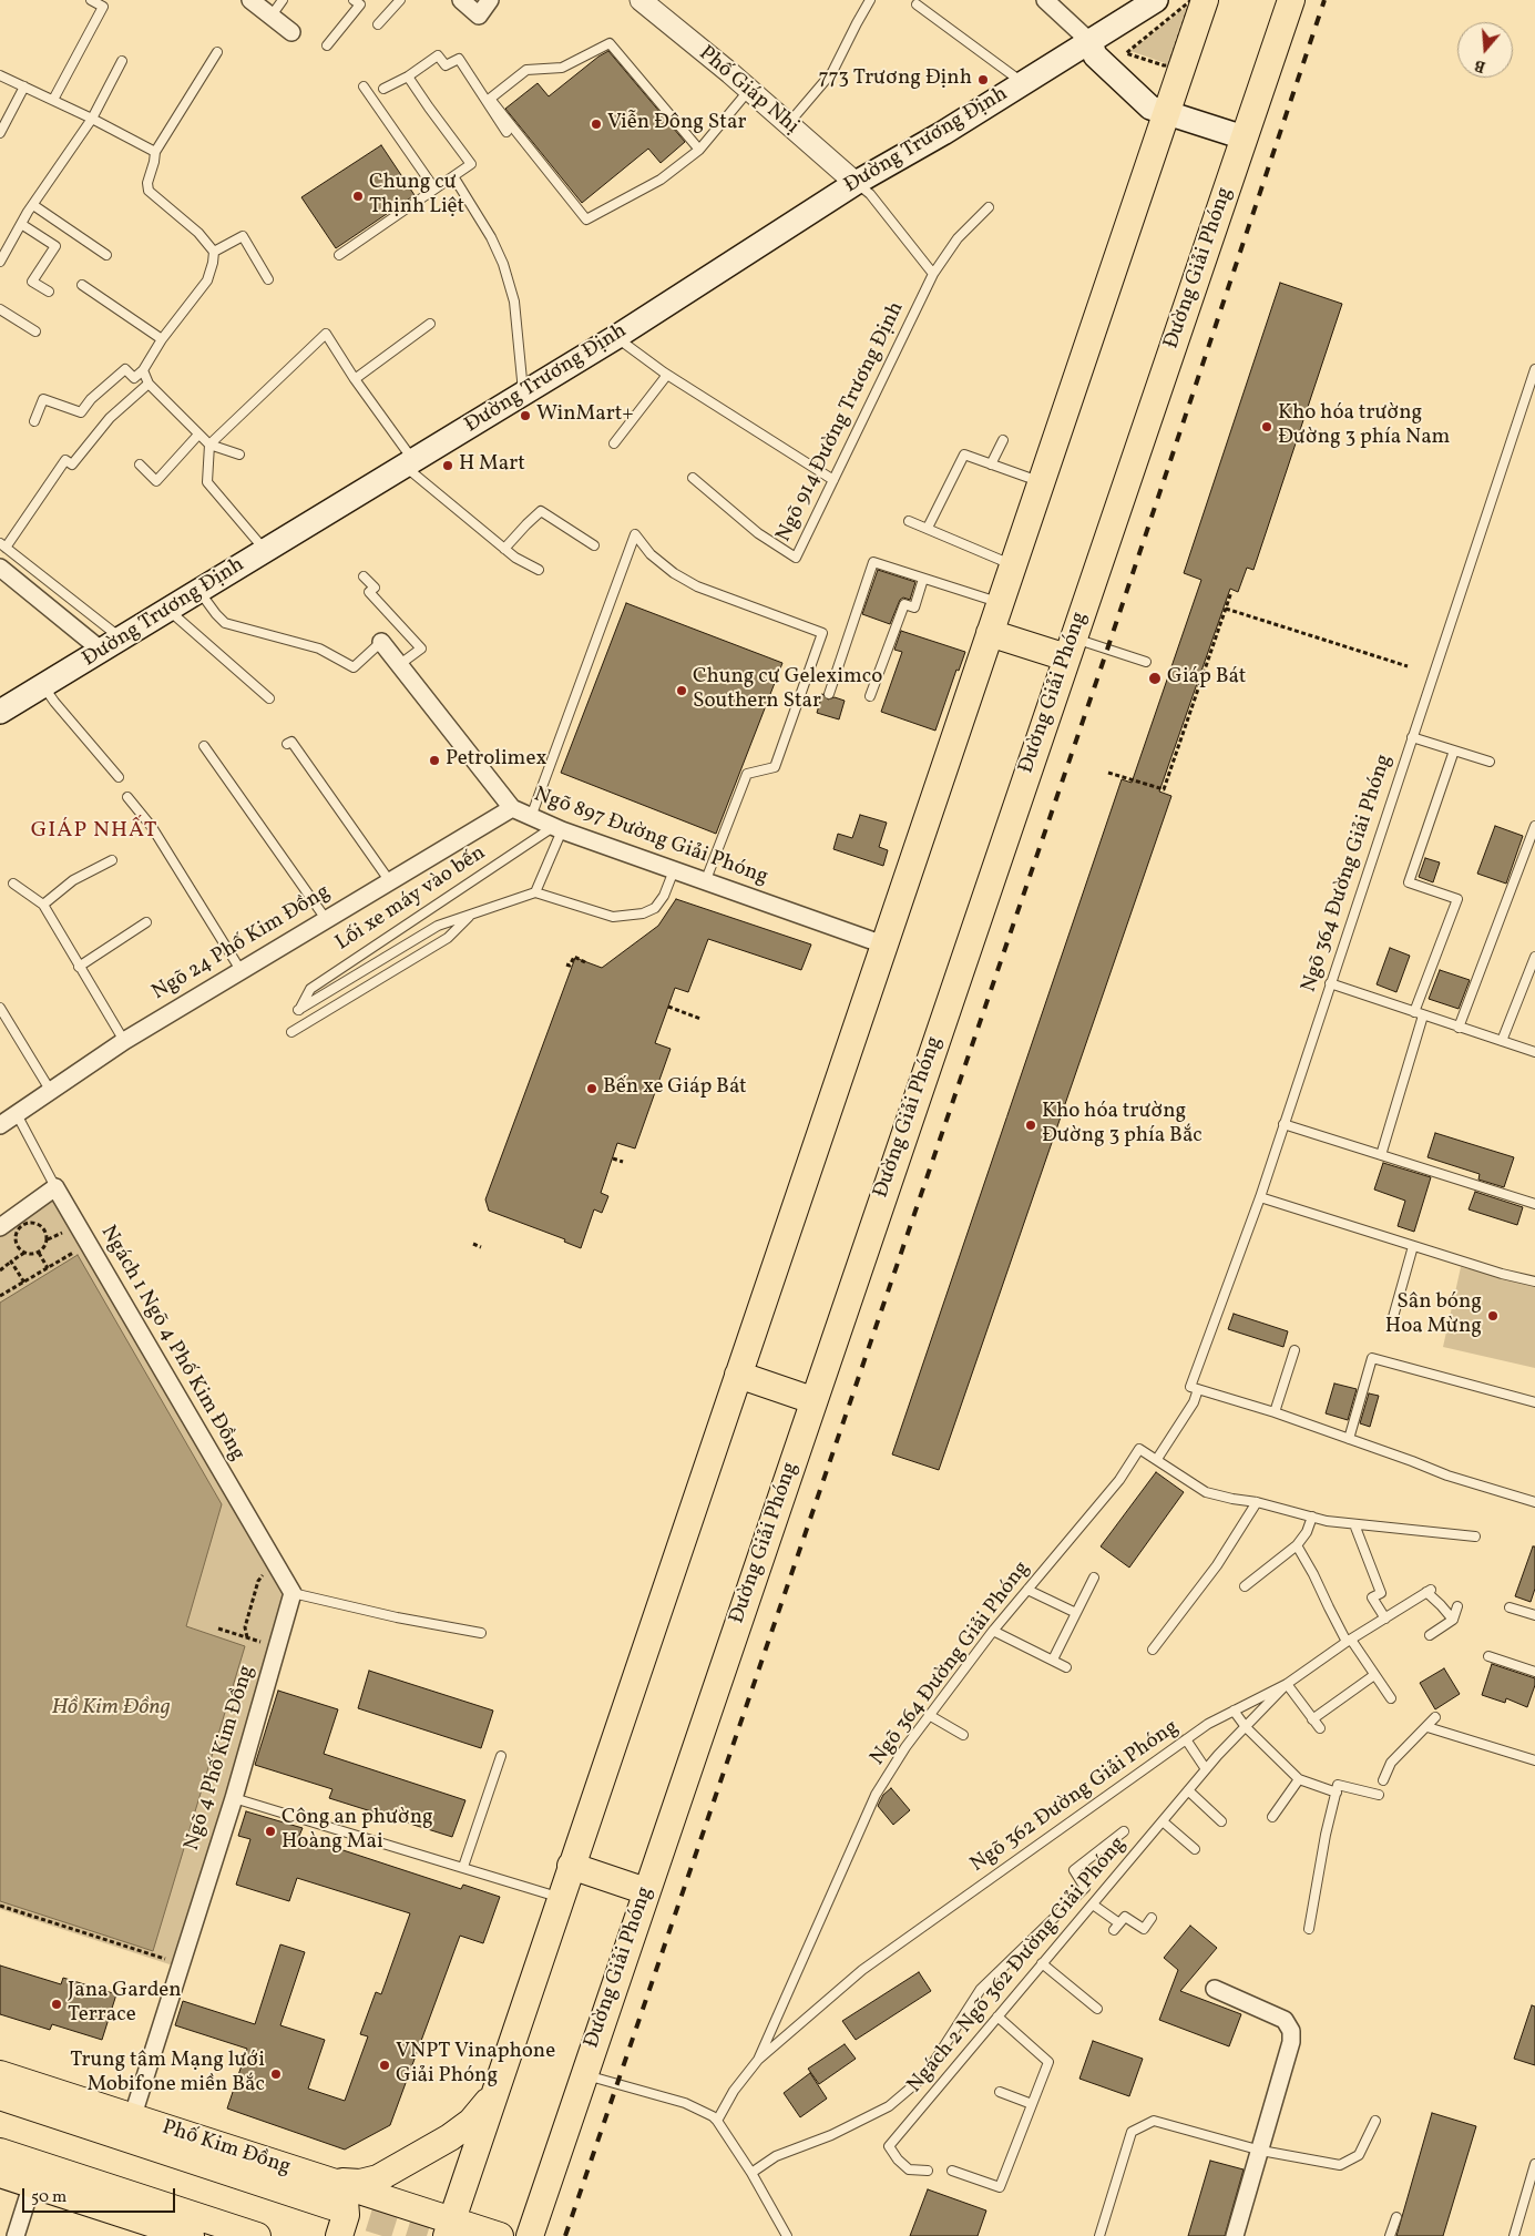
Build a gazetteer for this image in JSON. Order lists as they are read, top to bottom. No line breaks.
{"streets":{"main road":["Đường Trương Định","Đường Giải Phóng","Phố Kim Đồng"],"street":["Phố Giáp Nhị","Ngõ 897 Đường Giải Phóng","Ngõ 24 Phố Kim Đồng","Ngách 1 Ngõ 4 Phố Kim Đồng","Ngõ 4 Phố Kim Đồng"],"lane":["Ngõ 914 Đường Trương Định","Ngõ 364 Đường Giải Phóng","Lối xe máy vào bến","Ngõ 362 Đường Giải Phóng","Ngách 2 Ngõ 362 Đường Giải Phóng"]},"crossings":[["Phố Giáp Nhị","Đường Trương Định"],["Ngõ 897 Đường Giải Phóng","Lối xe máy vào bến"],["Ngõ 897 Đường Giải Phóng","Ngõ 24 Phố Kim Đồng"],["Ngõ 364 Đường Giải Phóng","Ngõ 362 Đường Giải Phóng"],["Ngõ 24 Phố Kim Đồng","Ngách 1 Ngõ 4 Phố Kim Đồng"],["Ngách 1 Ngõ 4 Phố Kim Đồng","Ngõ 4 Phố Kim Đồng"],["Ngõ 4 Phố Kim Đồng","Phố Kim Đồng"],["Ngõ 362 Đường Giải Phóng","Ngách 2 Ngõ 362 Đường Giải Phóng"]],"districts":["GIÁP NHẤT"],"water":["Hồ Kim Đồng"],"places":["773 Trương Định","Viễn Đông Star","Chung cư Thịnh Liệt","WinMart+","Kho hóa trường Đường 3 phía Nam","H Mart","Giáp Bát","Chung cư Geleximco Southern Star","Petrolimex","Bến xe Giáp Bát","Kho hóa trường Đường 3 phía Bắc","Sân bóng Hoa Mừng","Công an phường Hoàng Mai","Jana Garden Terrace","VNPT Vinaphone Giải Phóng","Trung tâm Mạng lưới Mobifone miền Bắc"],"scale_bar":"50 m","north":"bottom"}
